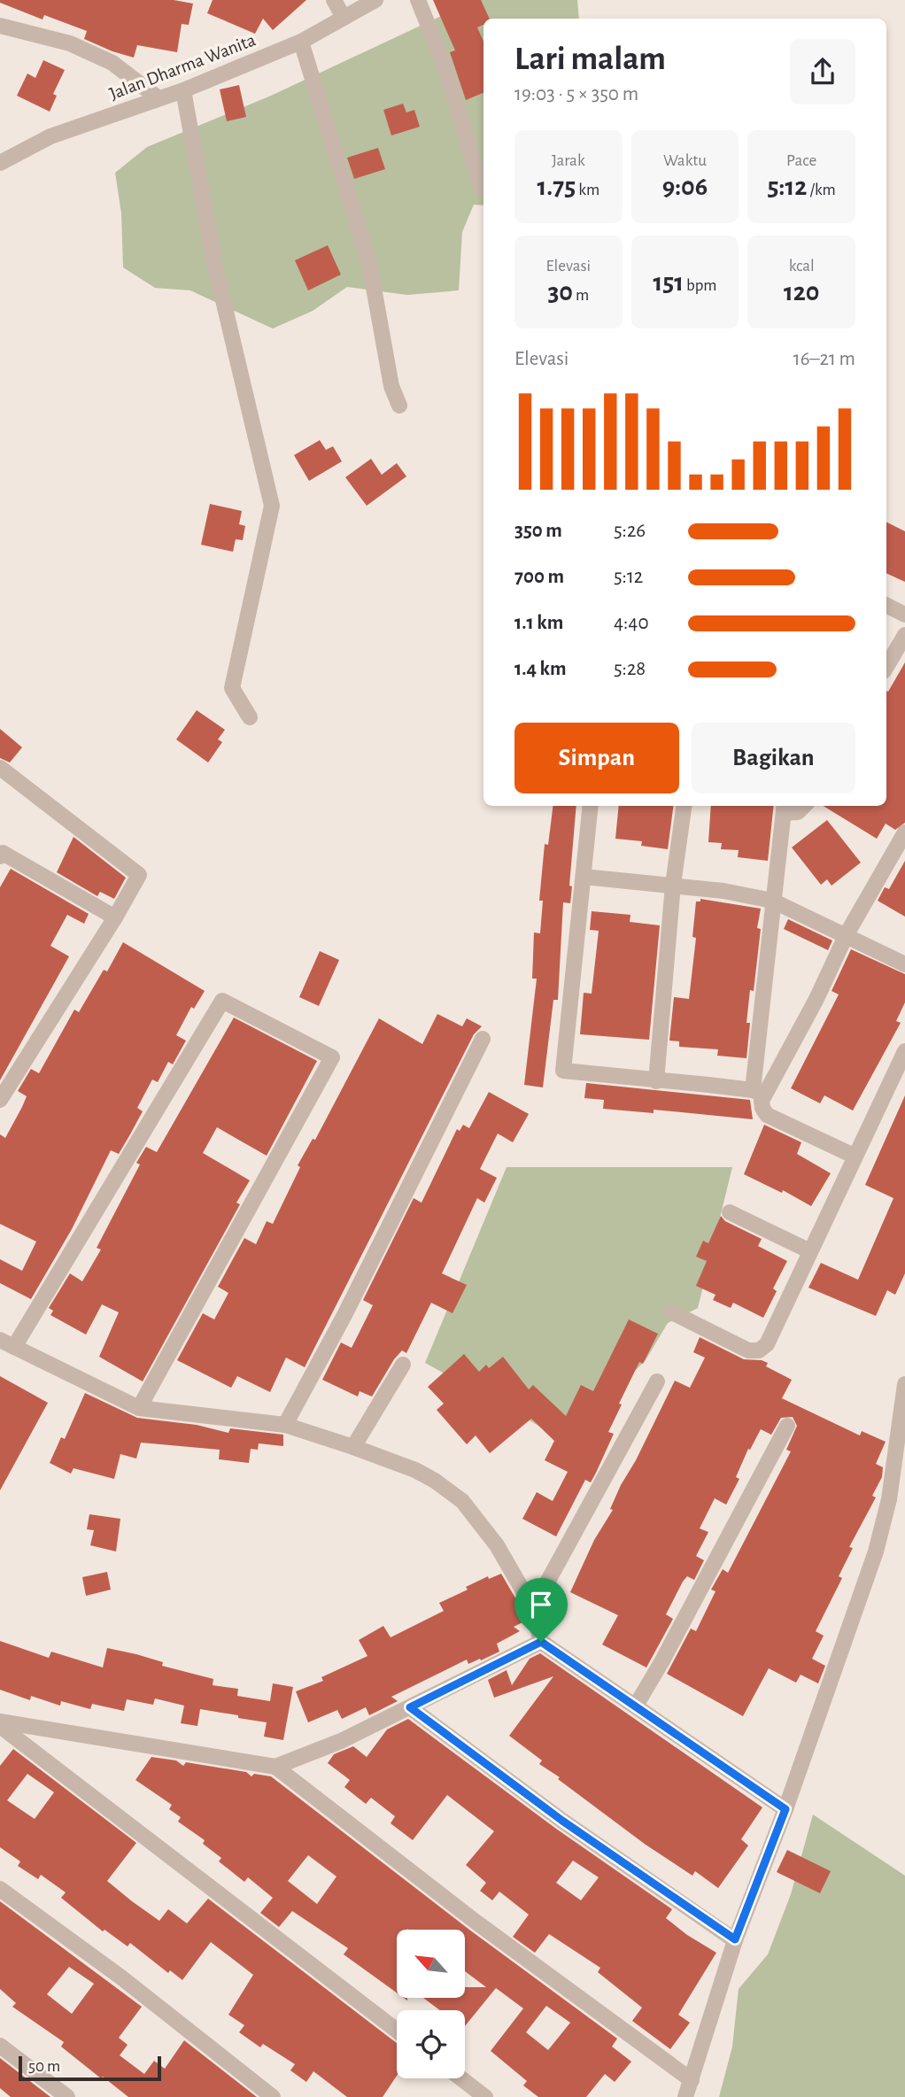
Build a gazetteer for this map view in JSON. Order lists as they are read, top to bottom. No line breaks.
{"streets":{"street":["Jalan Dharma Wanita"]},"scale_bar":"50 m","north":"top left","page":{"heading":["Lari malam","19:03 · 5 × 350 m"],"stats":[["Jarak","1.75 km"],["Waktu","9:06"],["Pace","5:12 /km"],["Elevasi","30 m"],["151 bpm"],["kcal","120"]],"chart":["Elevasi","16–21 m"],"list":[{"name":"350 m","note":"5:26"},{"name":"700 m","note":"5:12"},{"name":"1.1 km","note":"4:40"},{"name":"1.4 km","note":"5:28"}],"buttons":["Simpan","Bagikan"],"scale":"50 m"}}
